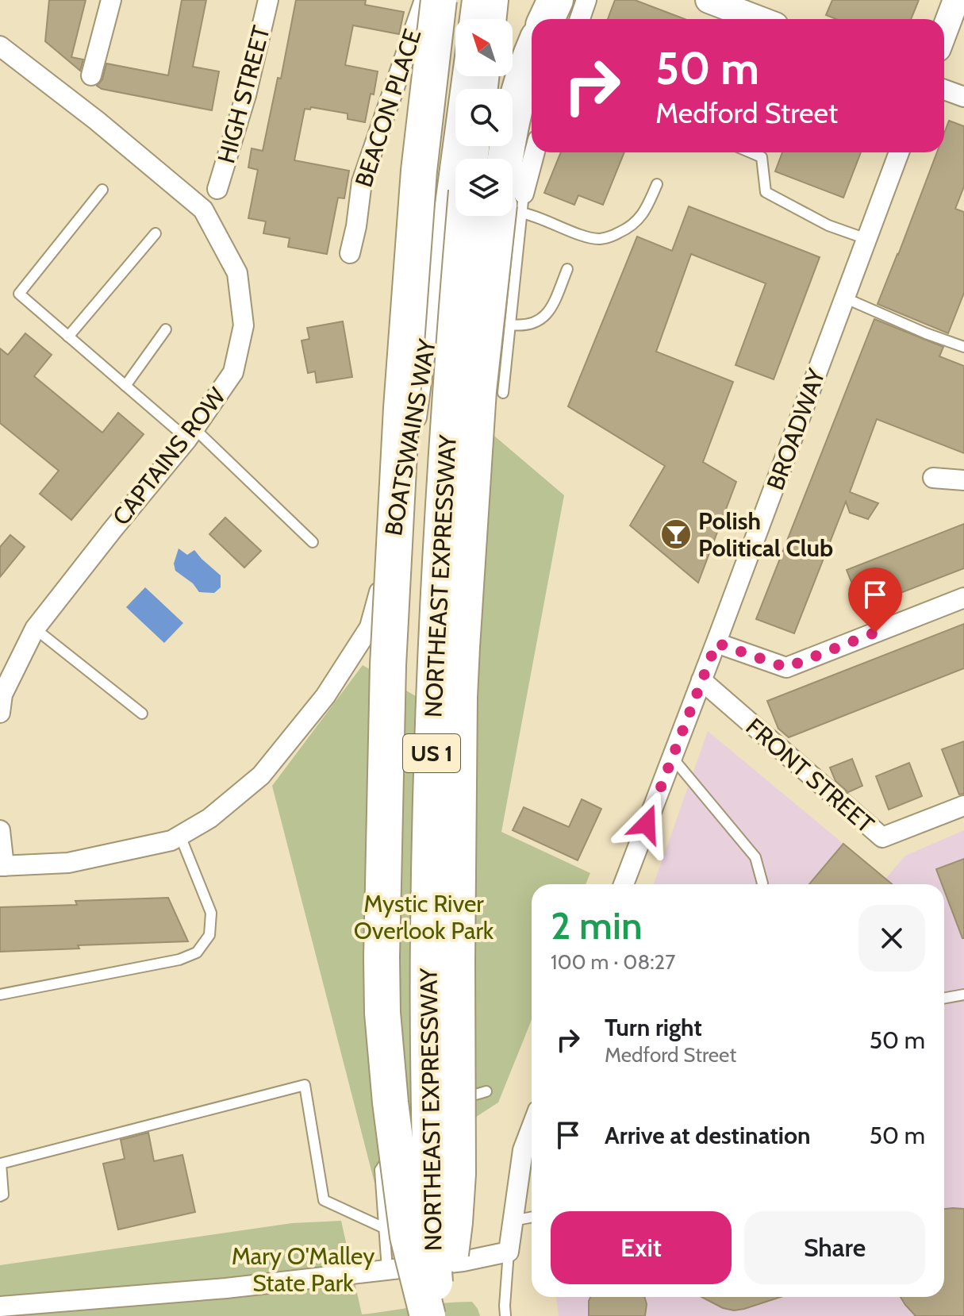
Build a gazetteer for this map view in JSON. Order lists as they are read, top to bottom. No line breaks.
{"streets":{"highway":["NORTHEAST EXPRESSWAY","US 1"],"street":["HIGH STREET","BEACON PLACE","BROADWAY","BOATSWAINS WAY","CAPTAINS ROW","FRONT STREET"]},"crossings":[["BROADWAY","FRONT STREET"]],"parks":["Mystic River Overlook Park","Mary O'Malley State Park"],"places":{"bar":["Polish Political Club"]},"north":"top left","page":{"turn":["50 m","Medford Street"],"heading":["2 min","100 m · 08:27"],"list":[{"name":"Turn right","note":"Medford Street","value":"50 m"},{"name":"Arrive at destination","value":"50 m"}],"buttons":["Exit","Share"]}}
